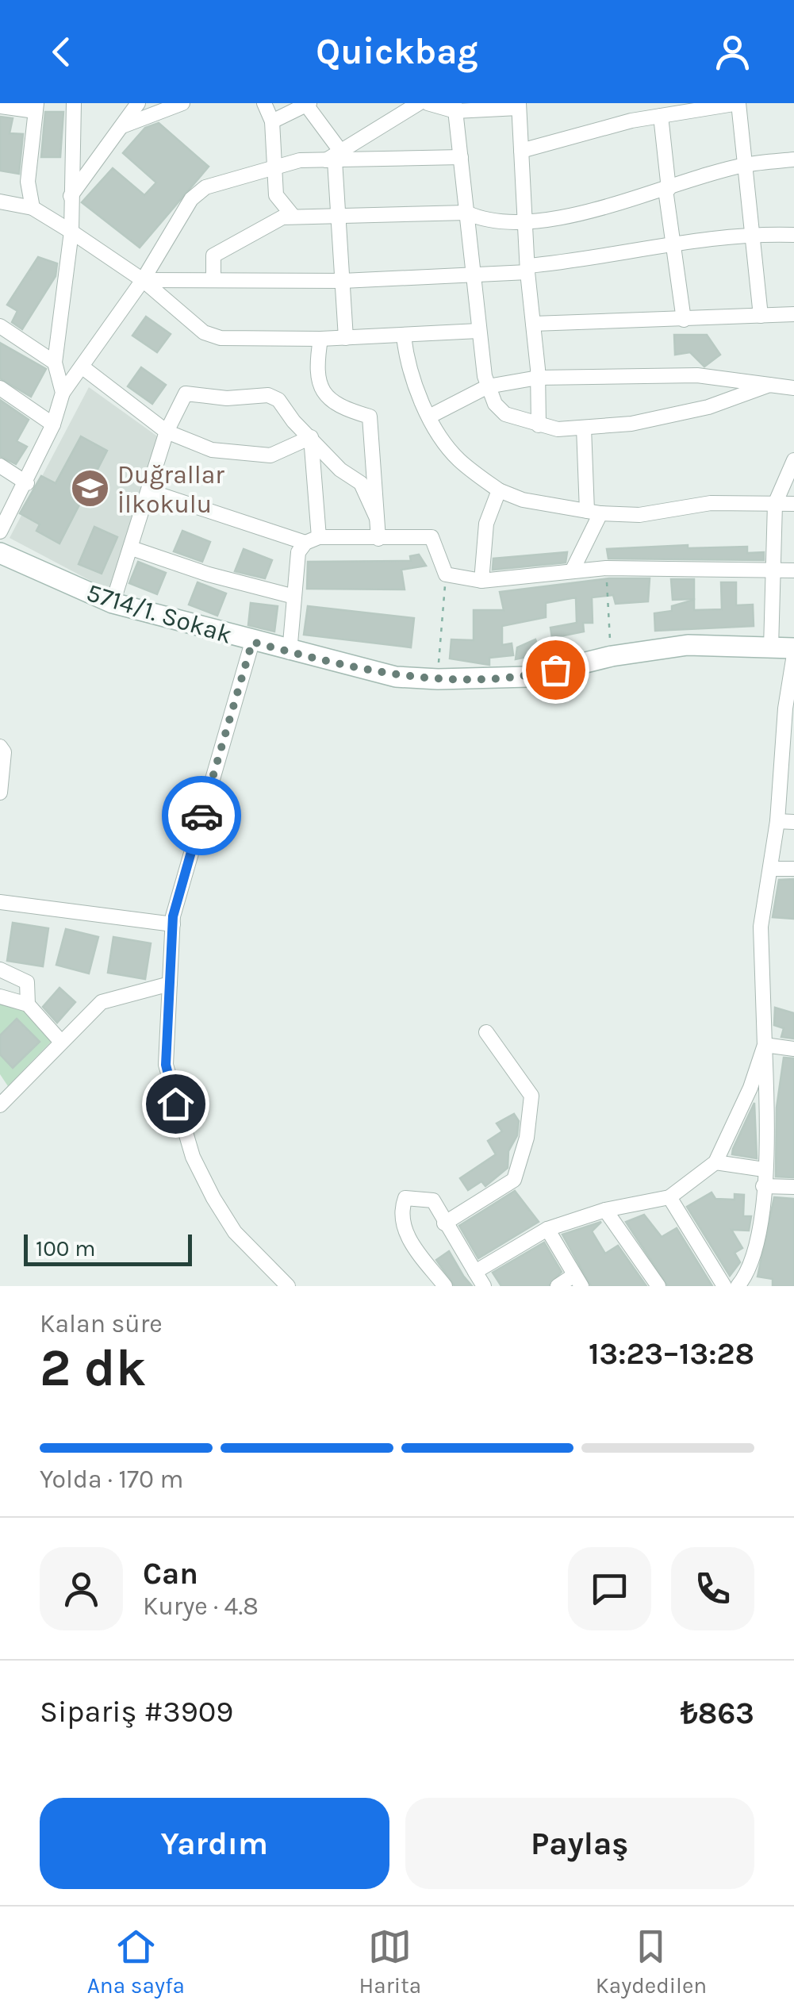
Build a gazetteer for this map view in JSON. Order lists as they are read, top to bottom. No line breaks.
{"streets":{"main road":["5714/1. Sokak"]},"places":{"school or university":["Duğrallar İlkokulu"]},"scale_bar":"100 m","page":{"header":"Quickbag","scale":"100 m","heading":["2 dk","Kalan süre","13:23–13:28"],"panel":["Can","Kurye · 4.8","Sipariş #3909","₺863"],"bar":"Yolda · 170 m","buttons":["Yardım","Paylaş"],"tabs":["Ana sayfa","Harita","Kaydedilen"]}}
